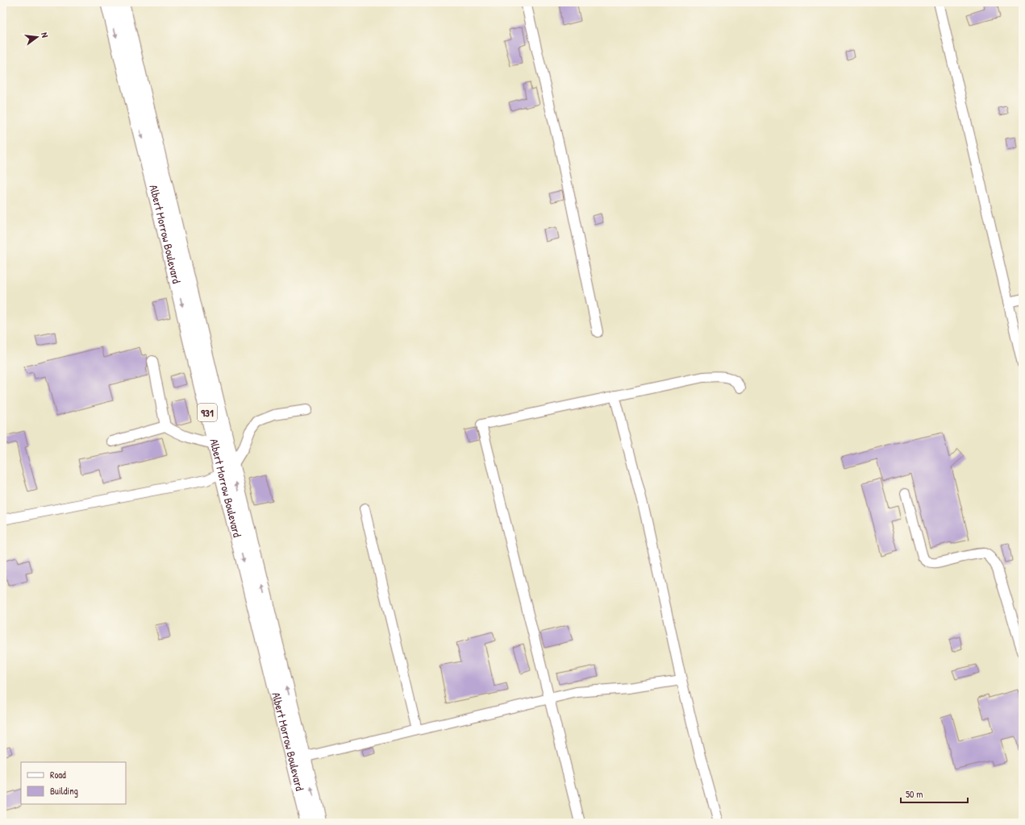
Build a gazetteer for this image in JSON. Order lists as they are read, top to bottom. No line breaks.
{"streets":{"highway":["Albert Morrow Boulevard","931"]},"legend":["Road","Building"],"scale_bar":"50 m","north":"right"}
